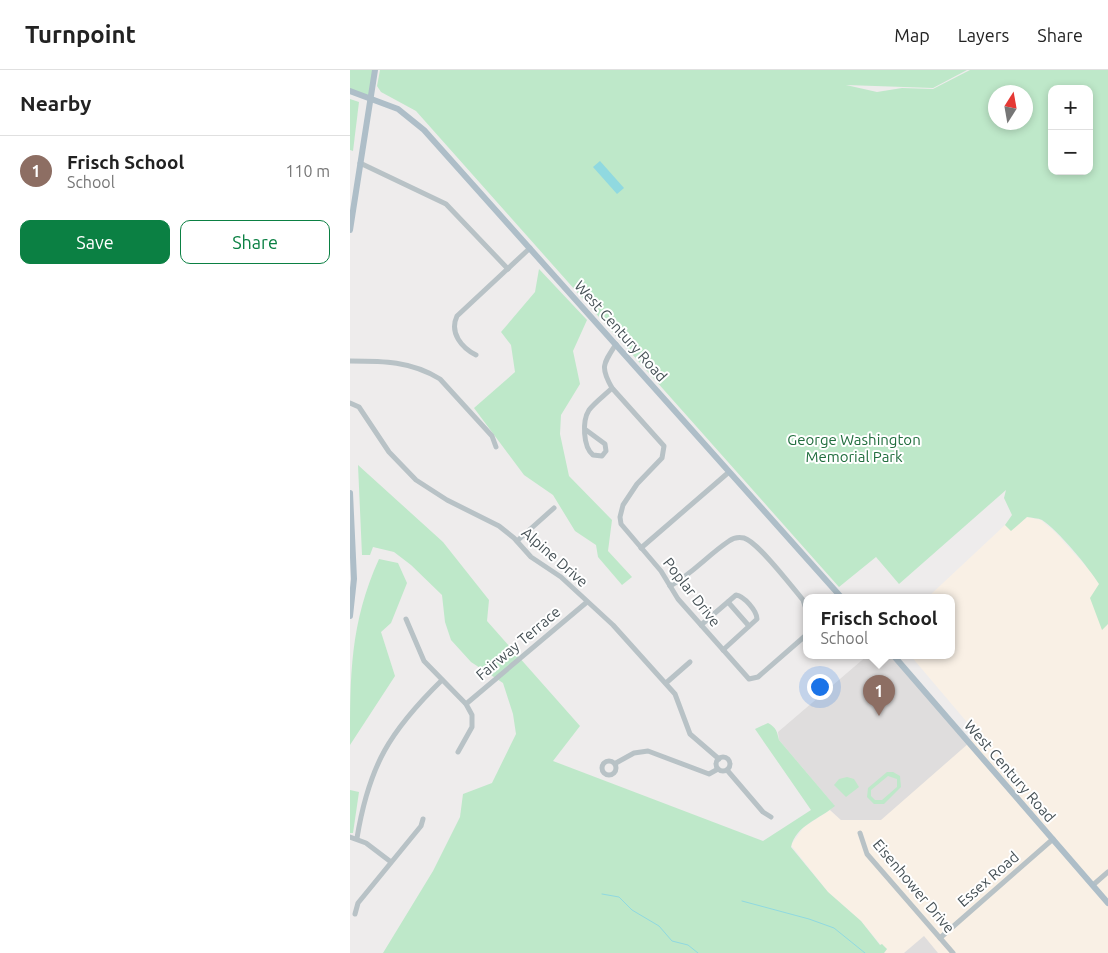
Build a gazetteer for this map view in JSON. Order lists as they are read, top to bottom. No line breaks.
{"streets":{"main road":["West Century Road"],"street":["Alpine Drive","Poplar Drive","Fairway Terrace","Essex Road","Eisenhower Drive"]},"crossings":[["West Century Road","Essex Road"],["Alpine Drive","Fairway Terrace"],["Essex Road","Eisenhower Drive"]],"parks":["George Washington Memorial Park"],"north":"top","page":{"header":"Turnpoint","nav":["Map","Layers","Share"],"heading":"Nearby","map_buttons":["+","−"],"list":[{"mark":"1","name":"Frisch School","note":"School","value":"110 m"}],"buttons":["Save","Share"],"popup":["Frisch School","School"],"pins":"1"}}
